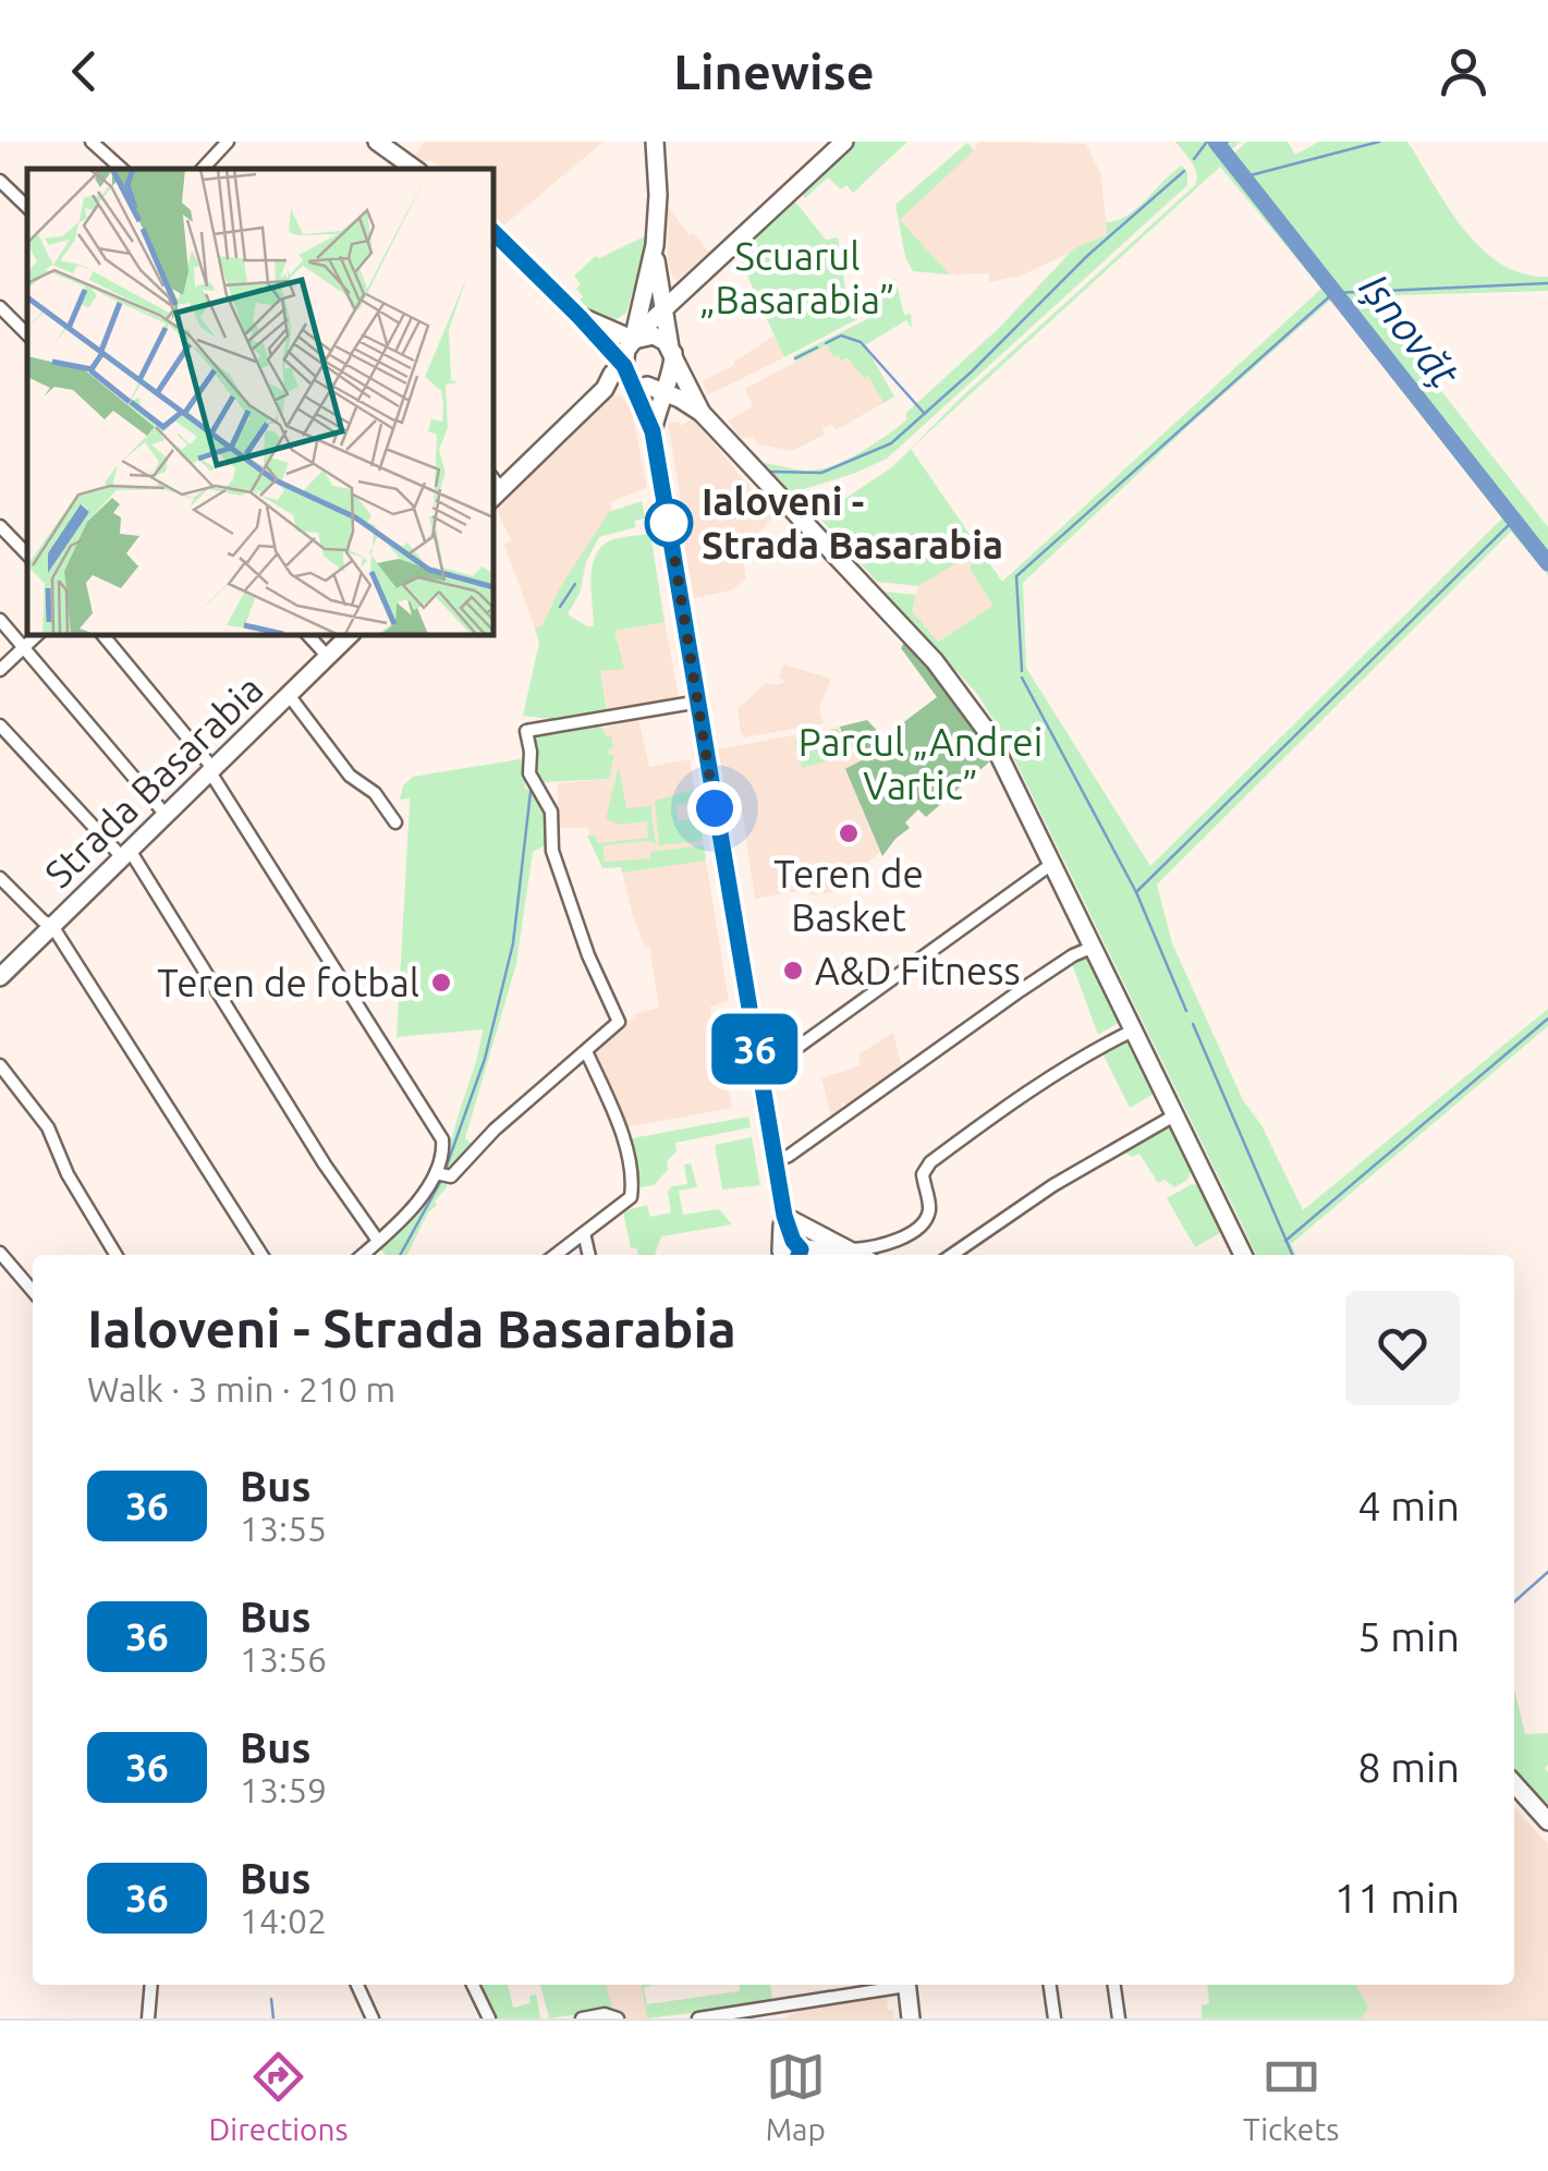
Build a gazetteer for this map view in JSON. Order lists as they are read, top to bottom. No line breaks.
{"streets":{"main road":["Strada Basarabia"]},"water":["Ișnovăț"],"parks":["Scuarul „Basarabia”","Parcul „Andrei Vartic”"],"places":["Ialoveni - Strada Basarabia","Teren de Basket","A&D Fitness","Teren de fotbal"],"lines":["bus line 36"],"page":{"header":"Linewise","on_map":"36","heading":["Ialoveni - Strada Basarabia","Walk · 3 min · 210 m"],"list":[{"mark":"36","name":"Bus","note":"13:55","value":"4 min"},{"mark":"36","name":"Bus","note":"13:56","value":"5 min"},{"mark":"36","name":"Bus","note":"13:59","value":"8 min"},{"mark":"36","name":"Bus","note":"14:02","value":"11 min"}],"tabs":["Directions","Map","Tickets"]}}
